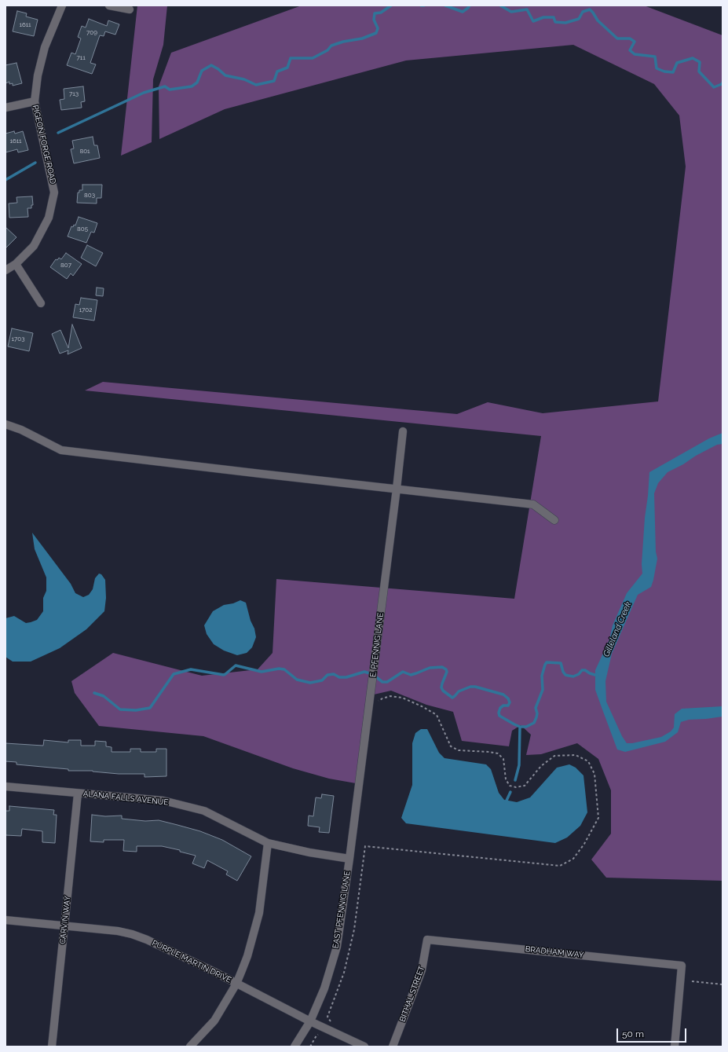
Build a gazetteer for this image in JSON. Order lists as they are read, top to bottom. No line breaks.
{"streets":{"street":["PIGEON FORGE ROAD","E. PFENNIG LANE","ALANA FALLS AVENUE","EAST PFENNIG LANE","CARVIN WAY","BRADHAM WAY","PURPLE MARTIN DRIVE","BITHAL STREET"]},"crossings":[["E. PFENNIG LANE","ALANA FALLS AVENUE"],["E. PFENNIG LANE","EAST PFENNIG LANE"],["ALANA FALLS AVENUE","EAST PFENNIG LANE"],["ALANA FALLS AVENUE","CARVIN WAY"],["EAST PFENNIG LANE","PURPLE MARTIN DRIVE"],["CARVIN WAY","PURPLE MARTIN DRIVE"],["BRADHAM WAY","BITHAL STREET"]],"water":["Gilleland Creek"],"house_numbers":["1611","709","711","713","1611","801","803","805","807","1702","1703"],"scale_bar":"50 m"}
